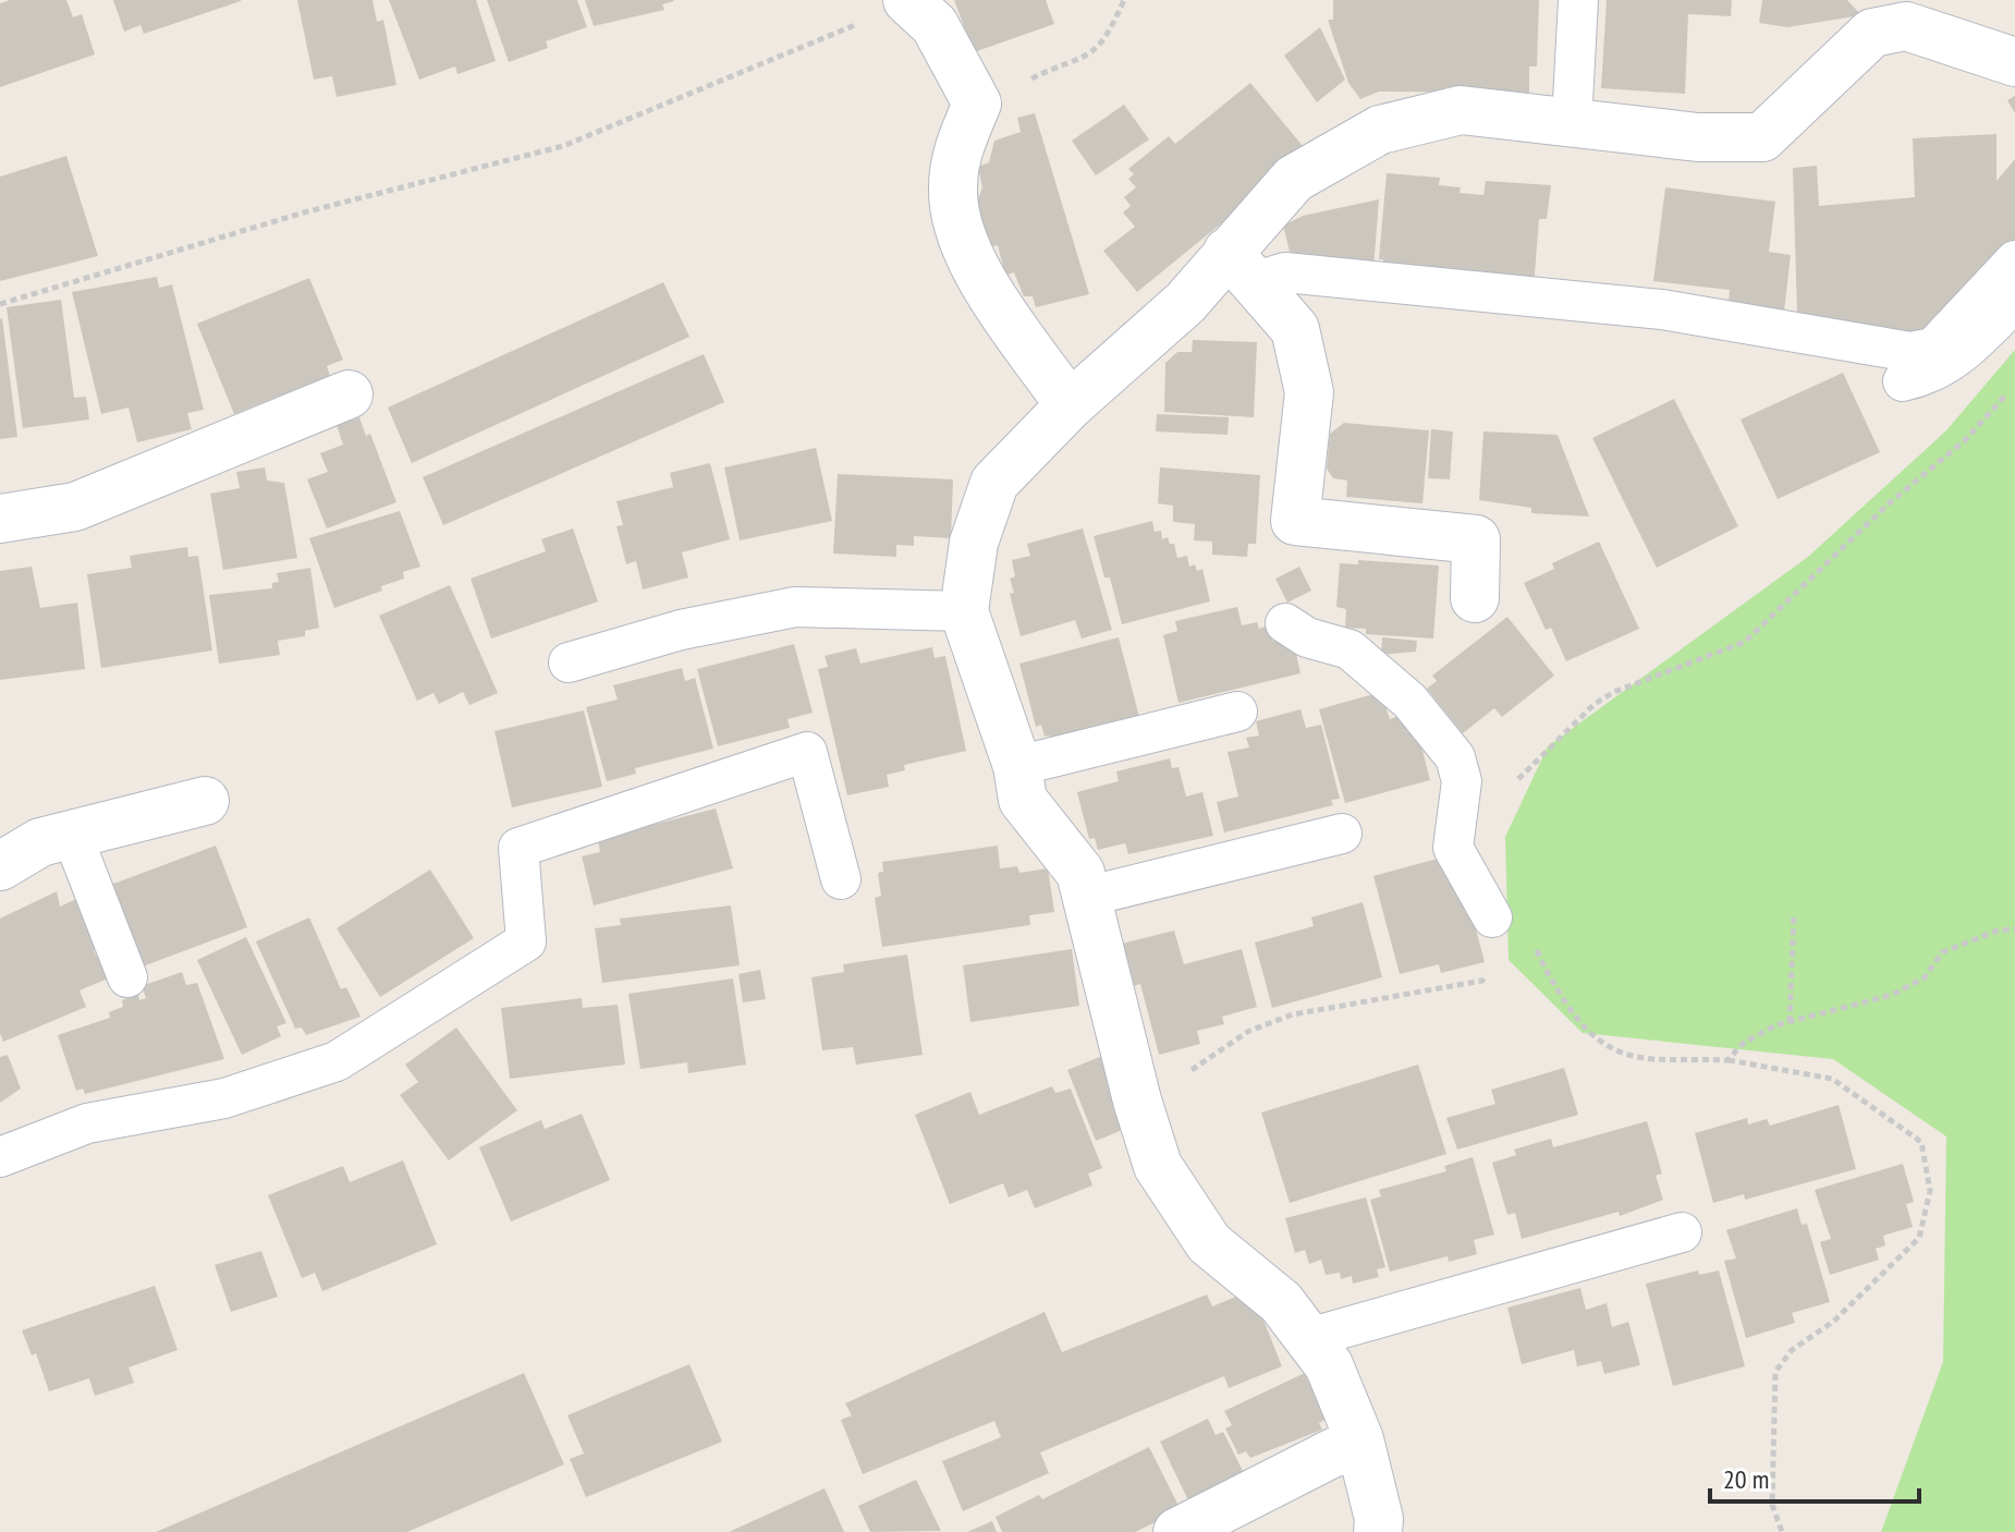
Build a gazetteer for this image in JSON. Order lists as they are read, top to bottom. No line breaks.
{"scale_bar":"20 m"}
